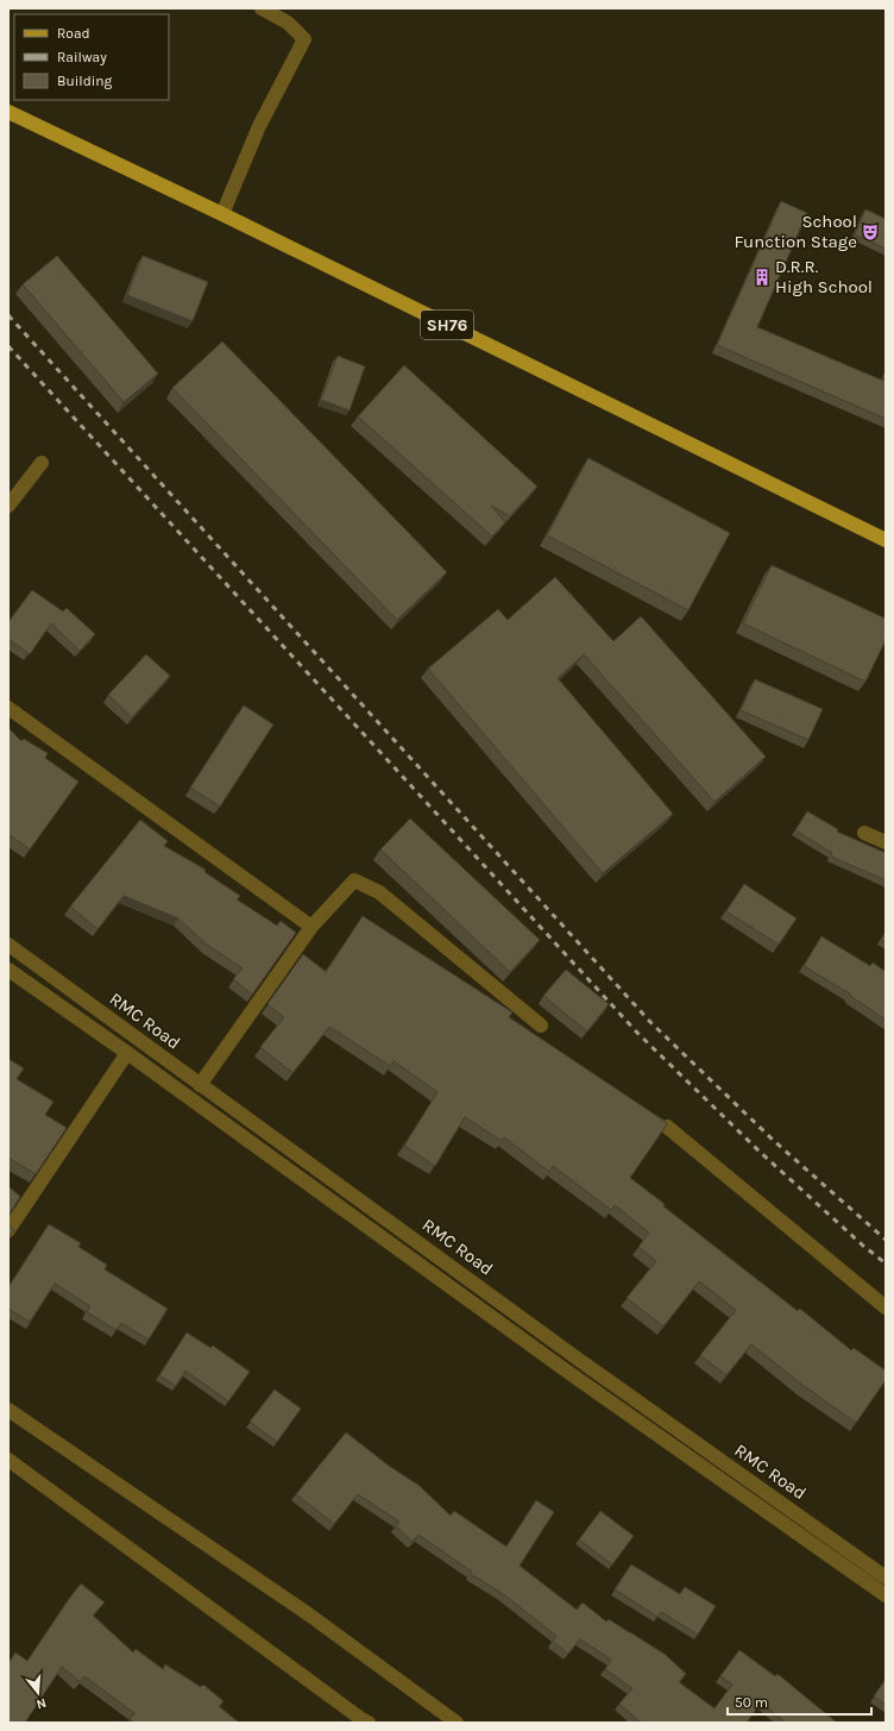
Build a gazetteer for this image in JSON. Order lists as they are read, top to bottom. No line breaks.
{"streets":{"main road":["SH76"],"street":["RMC Road"]},"places":{"theatre":["School Function Stage"],"building":["D.R.R. High School"]},"legend":["Road","Railway","Building"],"scale_bar":"50 m","north":"bottom"}
